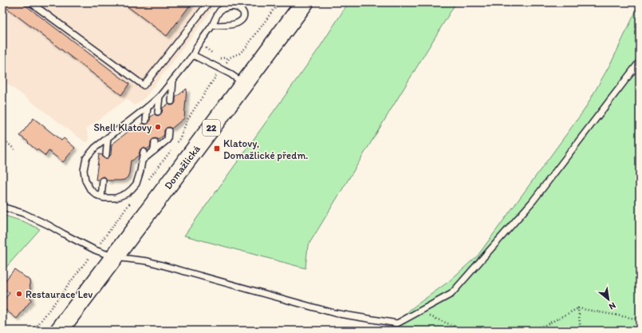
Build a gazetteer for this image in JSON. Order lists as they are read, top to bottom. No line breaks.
{"streets":{"main road":["22","Domažlická"]},"places":{"other":["Shell Klatovy","Restaurace Lev"],"transit":["Klatovy, Domažlické předm."]},"north":"bottom right"}
